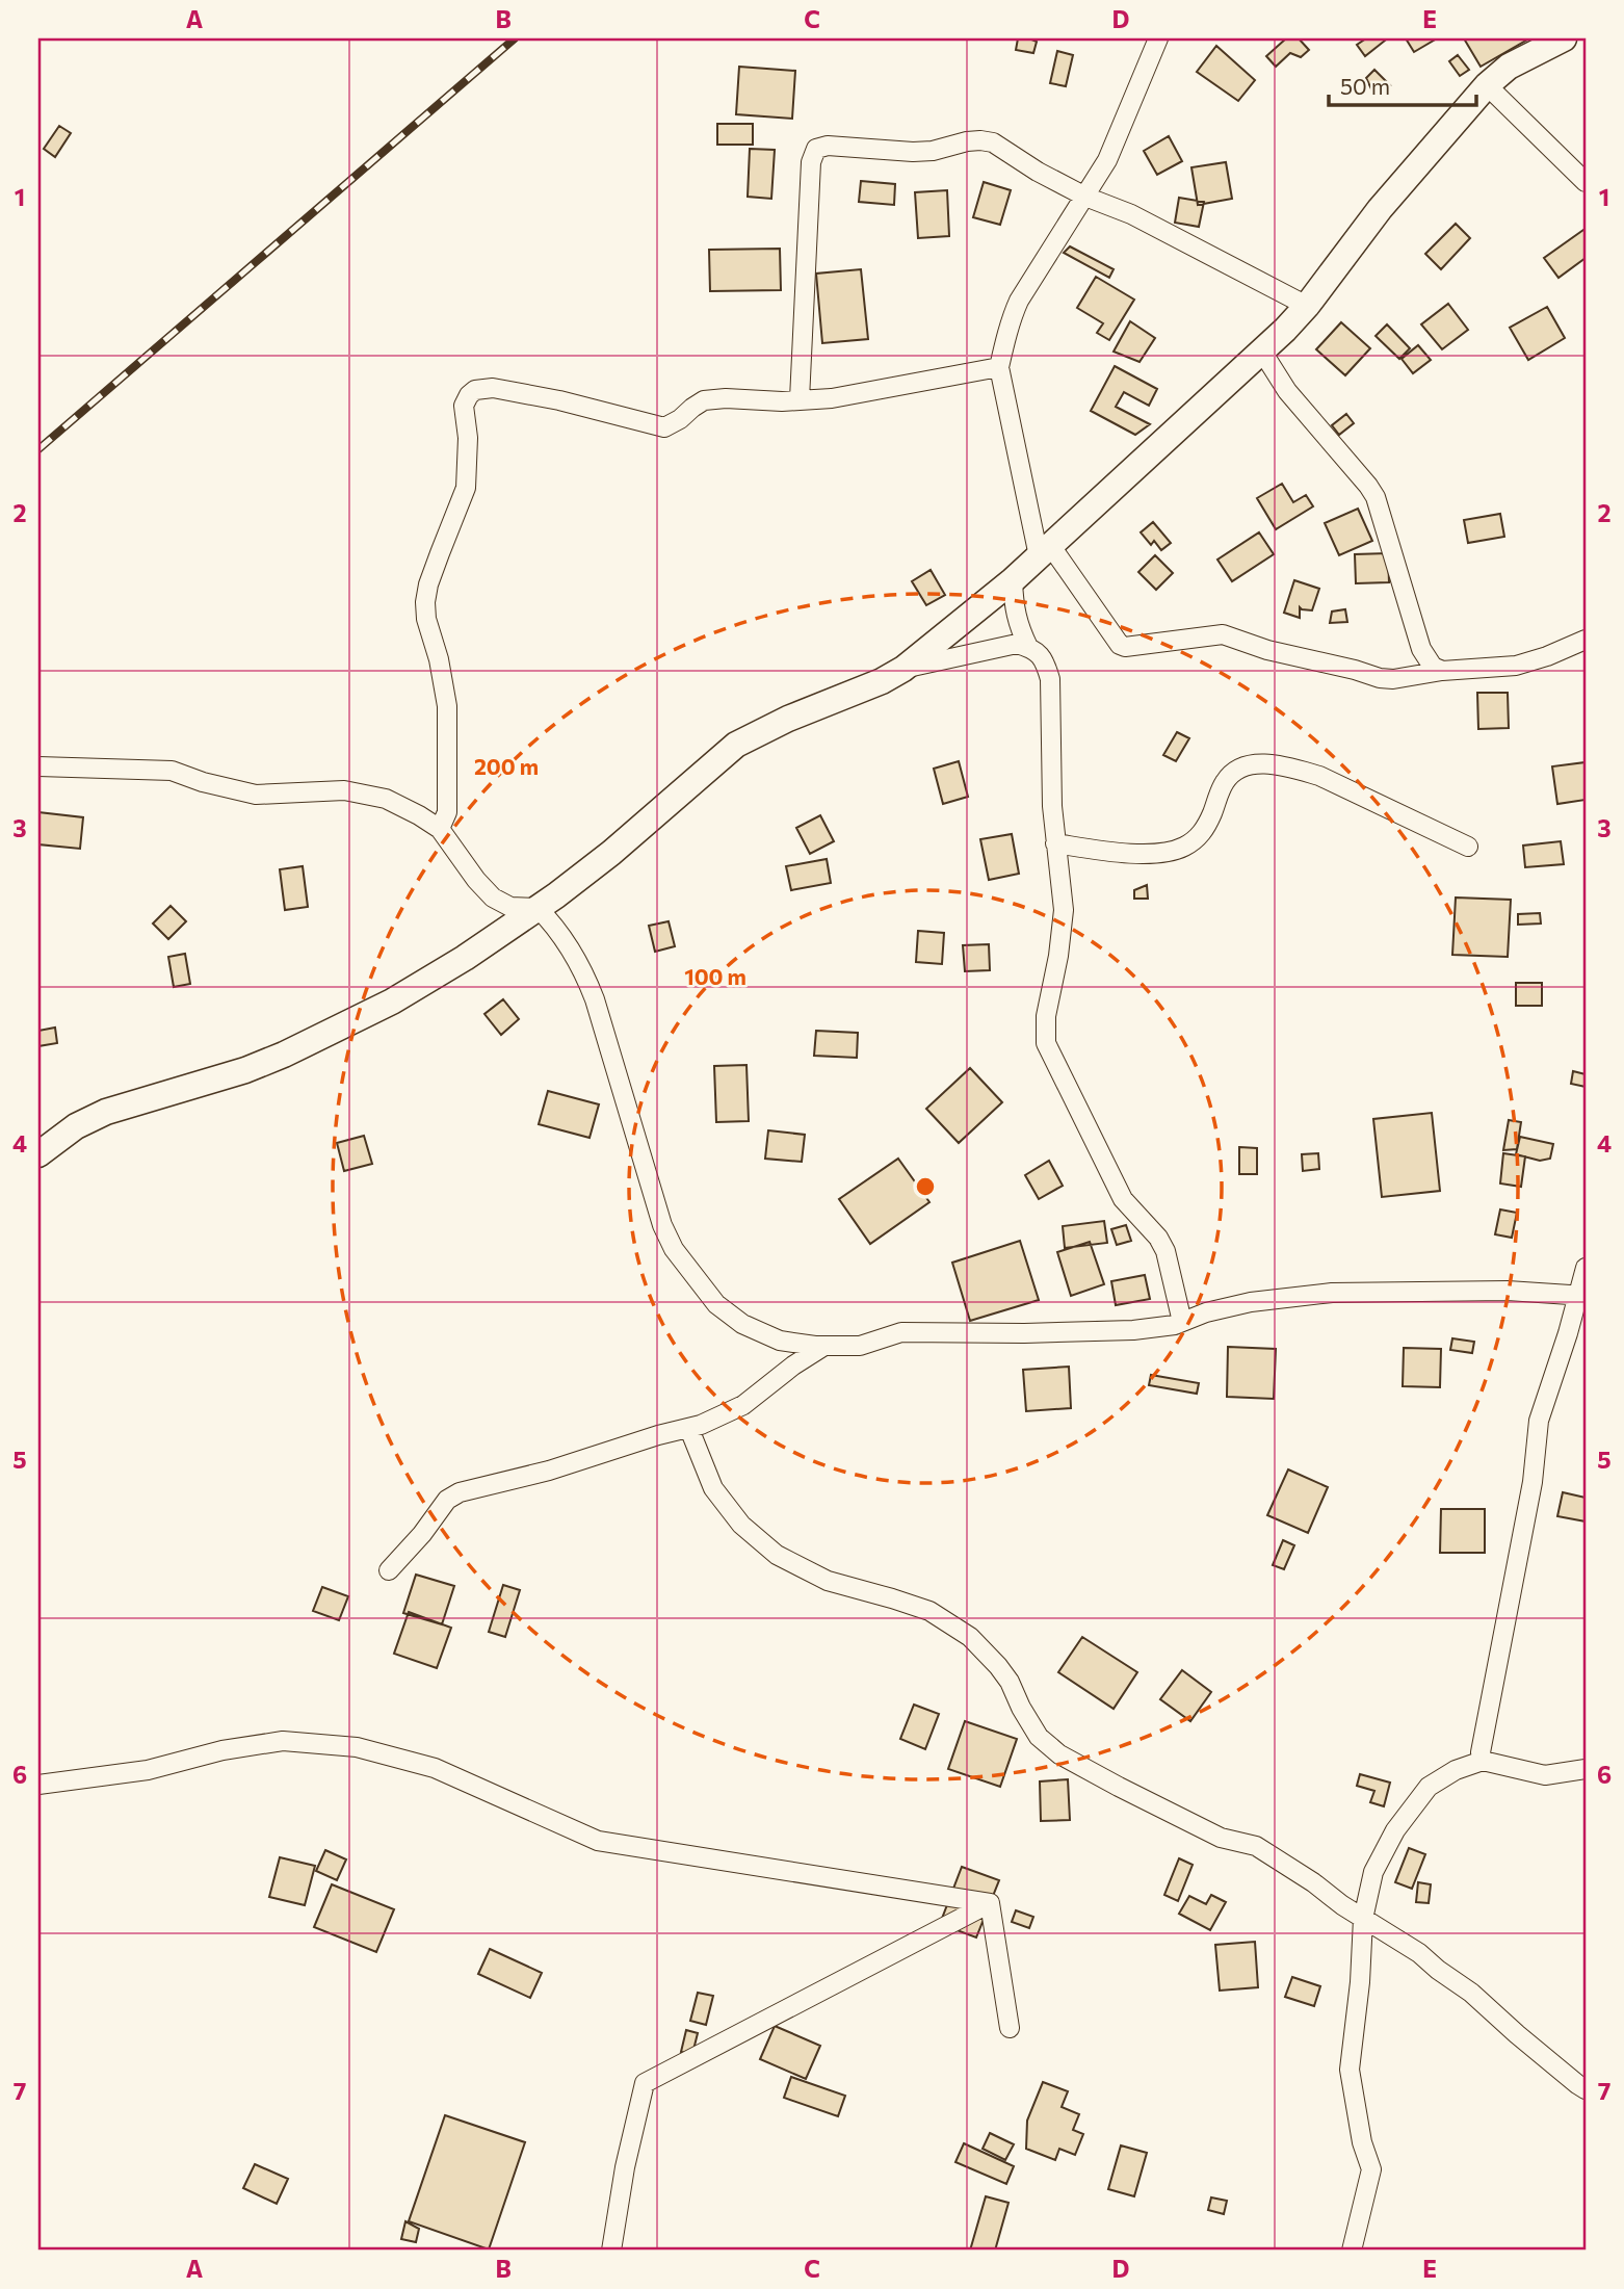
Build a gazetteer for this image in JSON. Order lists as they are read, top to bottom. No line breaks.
{"scale_bar":"50 m","grid":{"columns":["A","B","C","D","E"],"rows":["1","2","3","4","5","6","7"]},"rings":["200 m","100 m"]}
